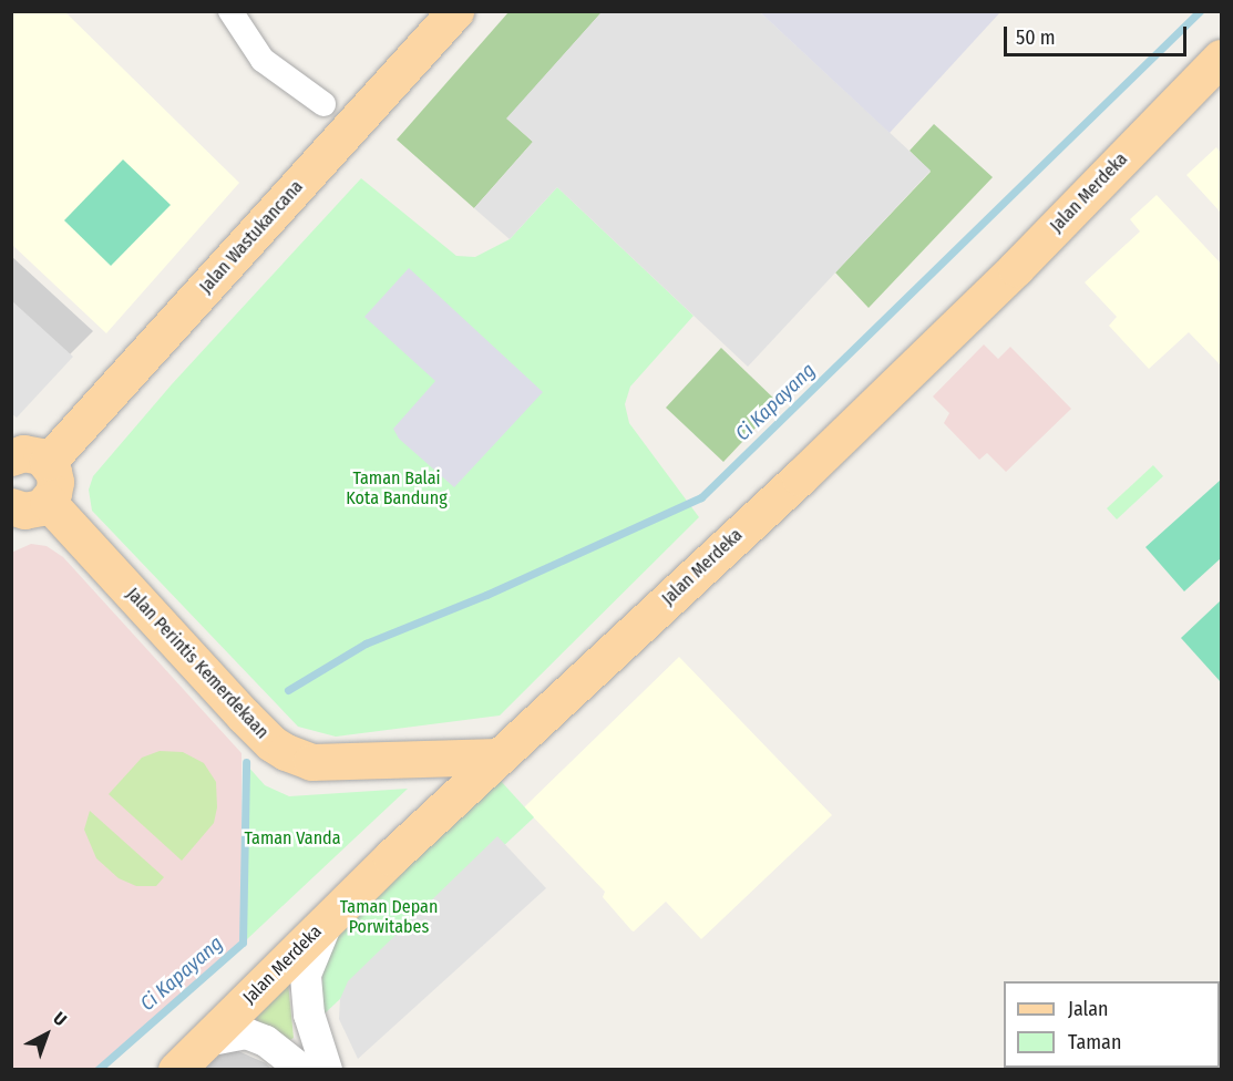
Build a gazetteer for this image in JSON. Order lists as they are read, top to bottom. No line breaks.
{"streets":{"main road":["Jalan Merdeka","Jalan Wastukancana","Jalan Perintis Kemerdekaan"]},"crossings":[["Jalan Merdeka","Jalan Perintis Kemerdekaan"]],"water":["Ci Kapayang"],"parks":["Taman Balai Kota Bandung","Taman Vanda","Taman Depan Porwitabes"],"legend":["Jalan","Taman"],"scale_bar":"50 m","north":"top right"}
